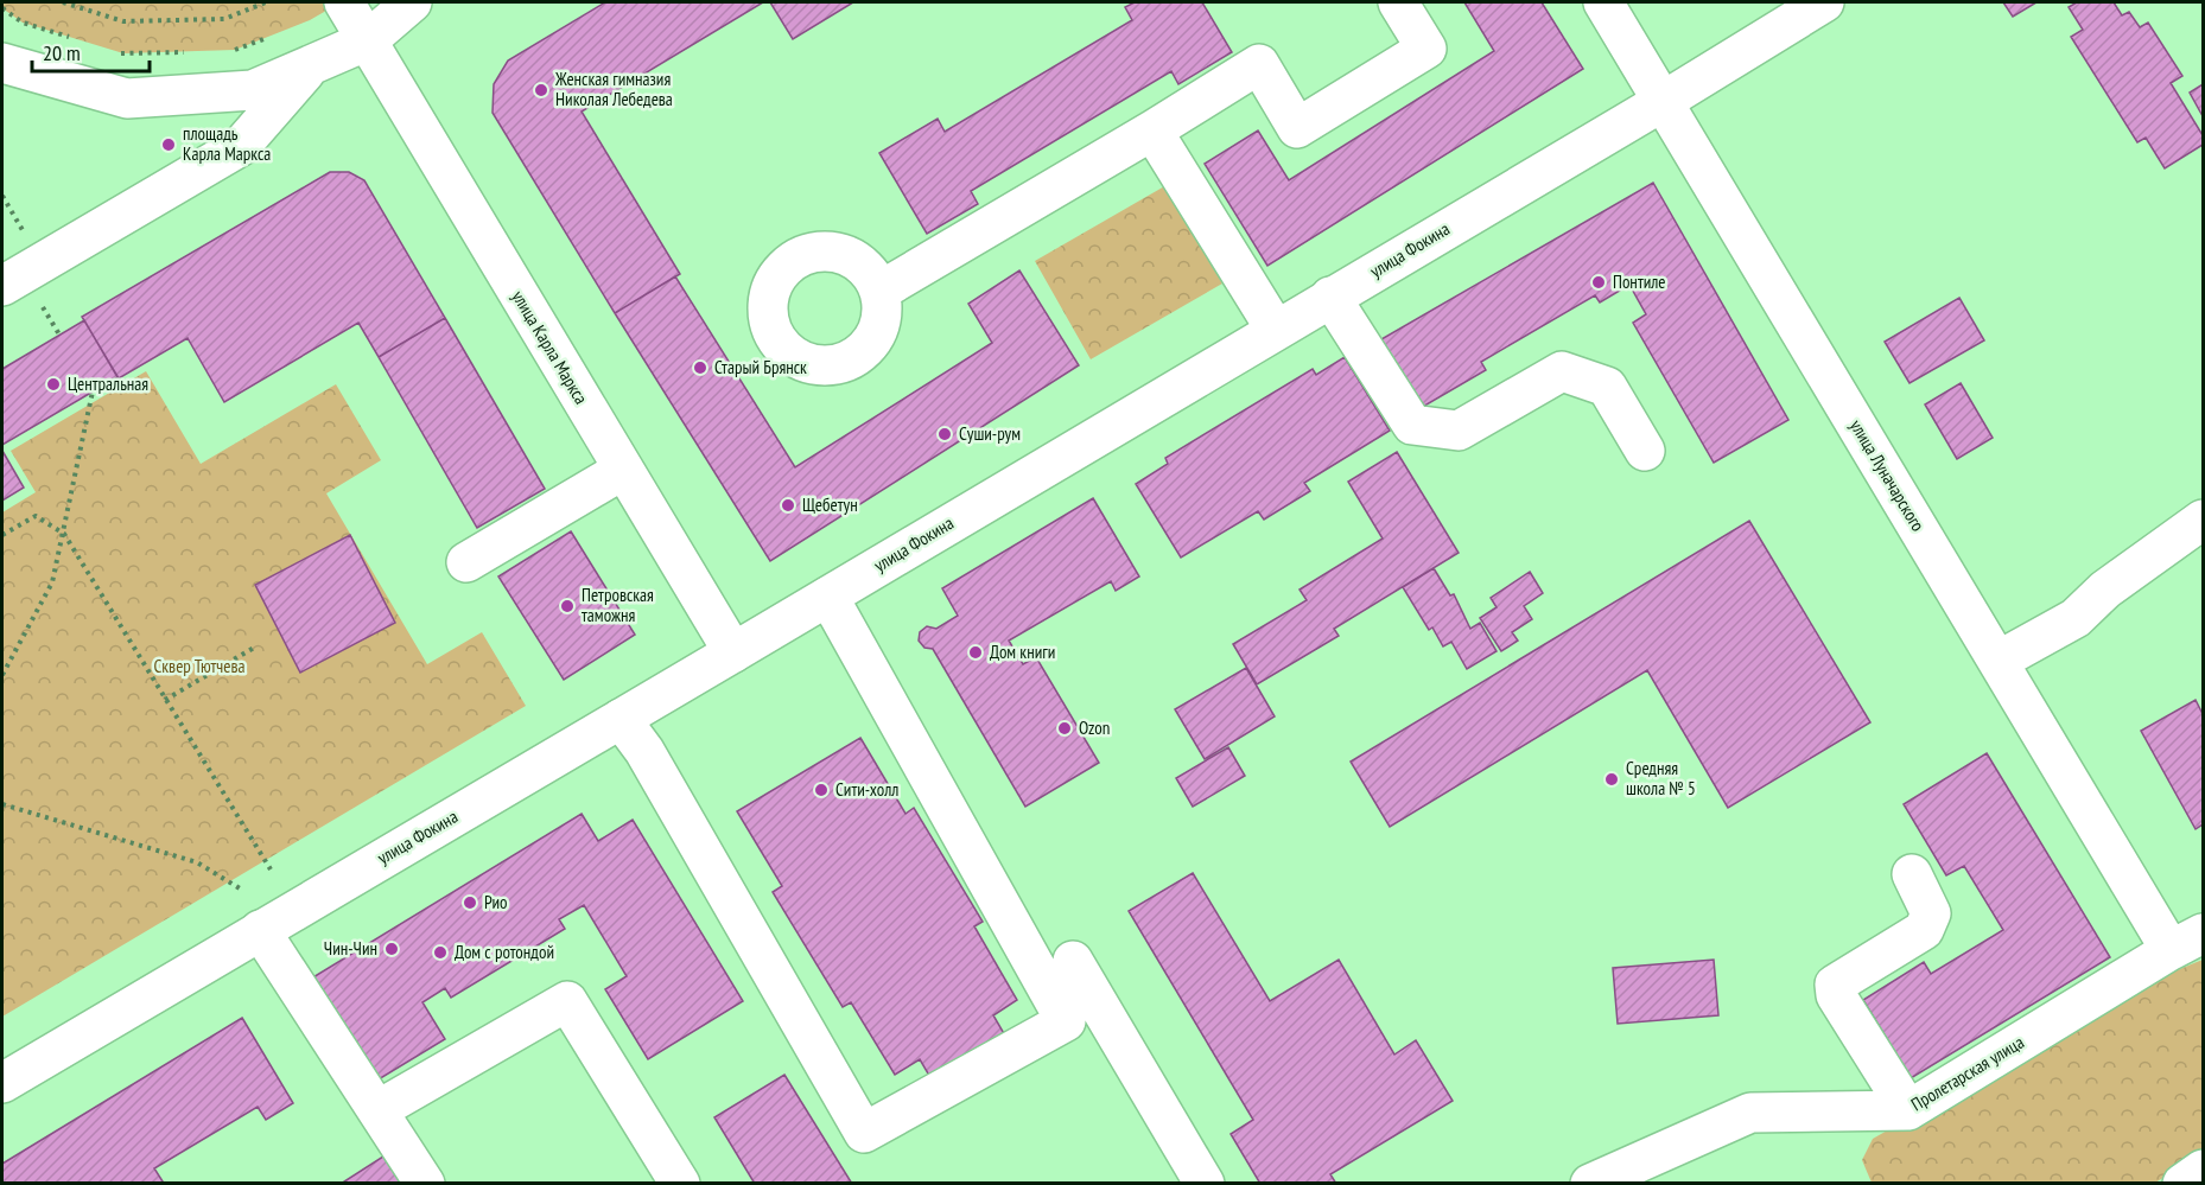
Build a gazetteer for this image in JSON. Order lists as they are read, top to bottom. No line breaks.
{"streets":{"street":["улица Фокина","улица Карла Маркса","улица Луначарского","Пролетарская улица"]},"crossings":[["улица Фокина","улица Карла Маркса"],["улица Фокина","улица Луначарского"],["улица Луначарского","Пролетарская улица"]],"parks":["Сквер Тютчева"],"places":["Женская гимназия Николая Лебедева","площадь Карла Маркса","Понтиле","Старый Брянск","Центральная","Суши-рум","Щебетун","Петровская таможня","Дом книги","Ozon","Средняя школа № 5","Сити-холл","Рио","Чин-Чин","Дом с ротондой"],"scale_bar":"20 m"}
